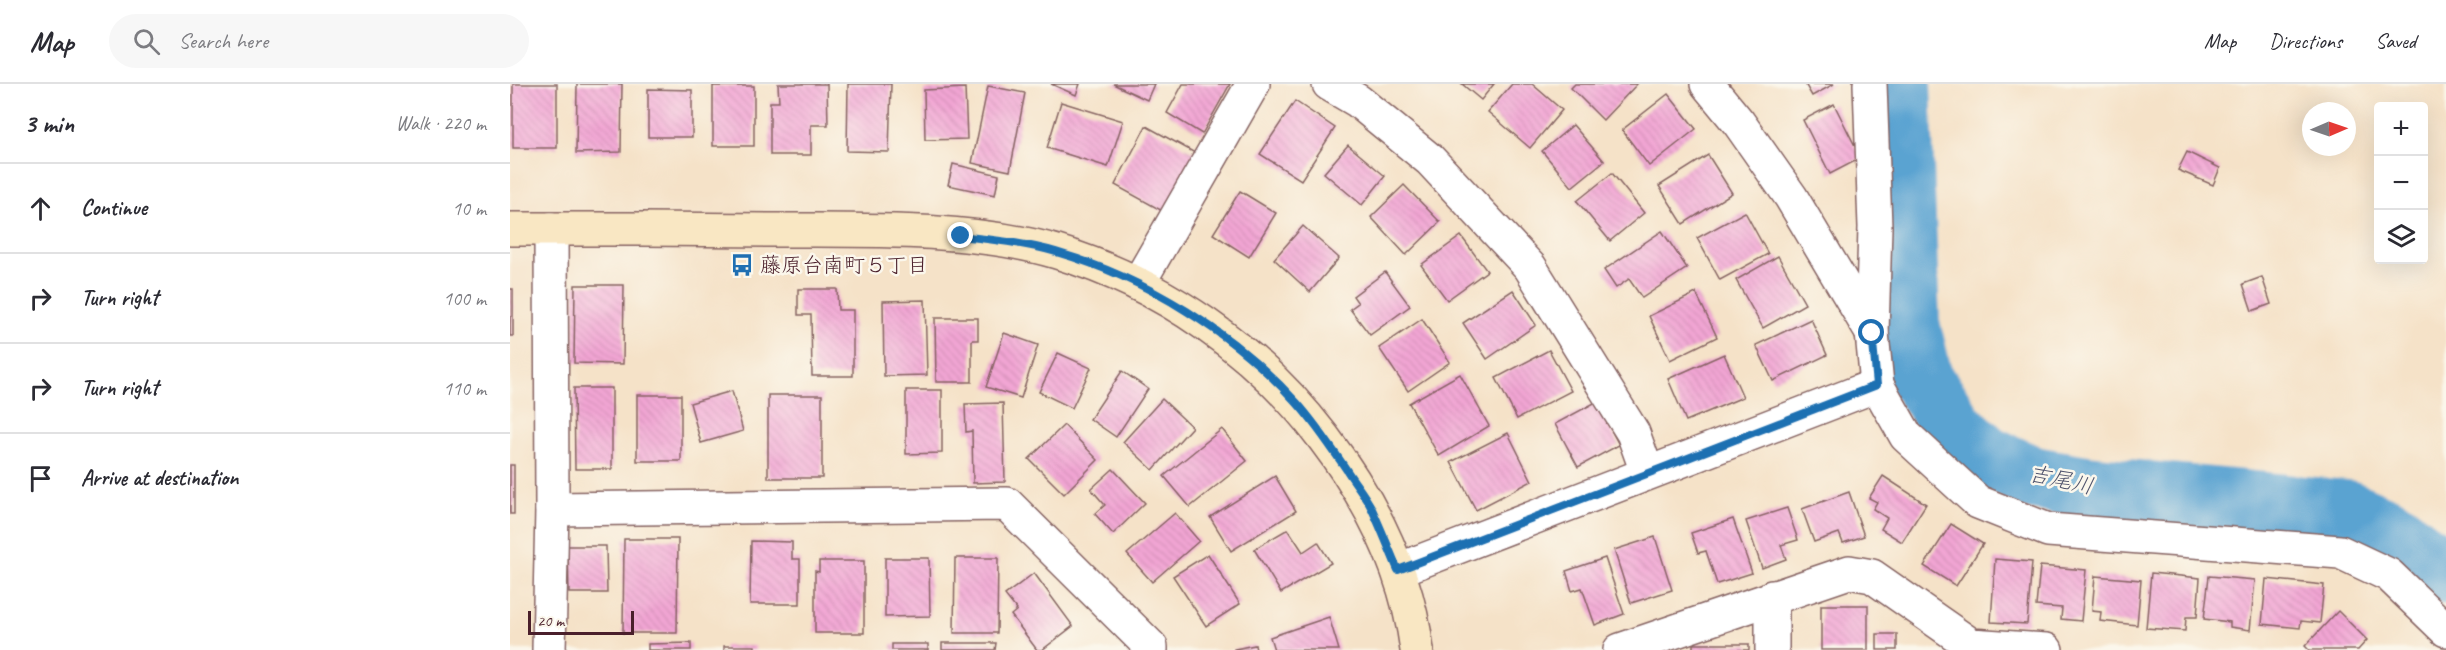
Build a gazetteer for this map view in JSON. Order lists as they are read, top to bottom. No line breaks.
{"water":["吉尾川"],"places":{"bus stop":["藤原台南町５丁目"]},"scale_bar":"20 m","north":"right","page":{"header":"Map","search":"Search here","nav":["Map","Directions","Saved"],"heading":["3 min","Walk · 220 m"],"map_buttons":["+","−"],"list":[["Continue","10 m"],["Turn right","100 m"],["Turn right","110 m"],"Arrive at destination"],"scale":"20 m"}}
